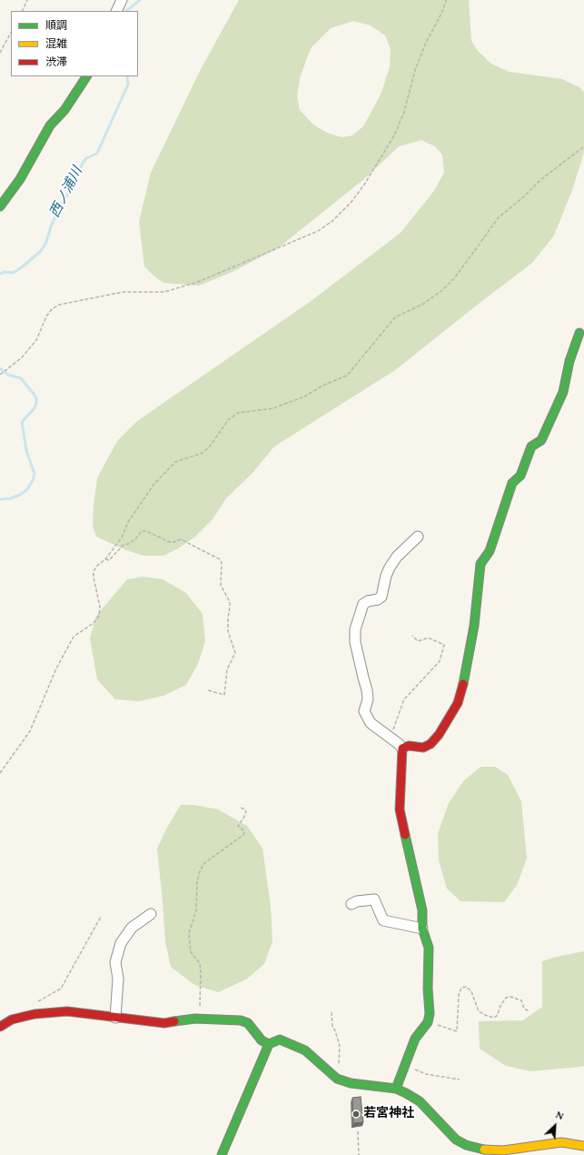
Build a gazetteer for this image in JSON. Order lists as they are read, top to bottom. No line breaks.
{"water":["西ノ浦川"],"places":["若宮神社"],"legend":["順調","混雑","渋滞"],"north":"top right"}
